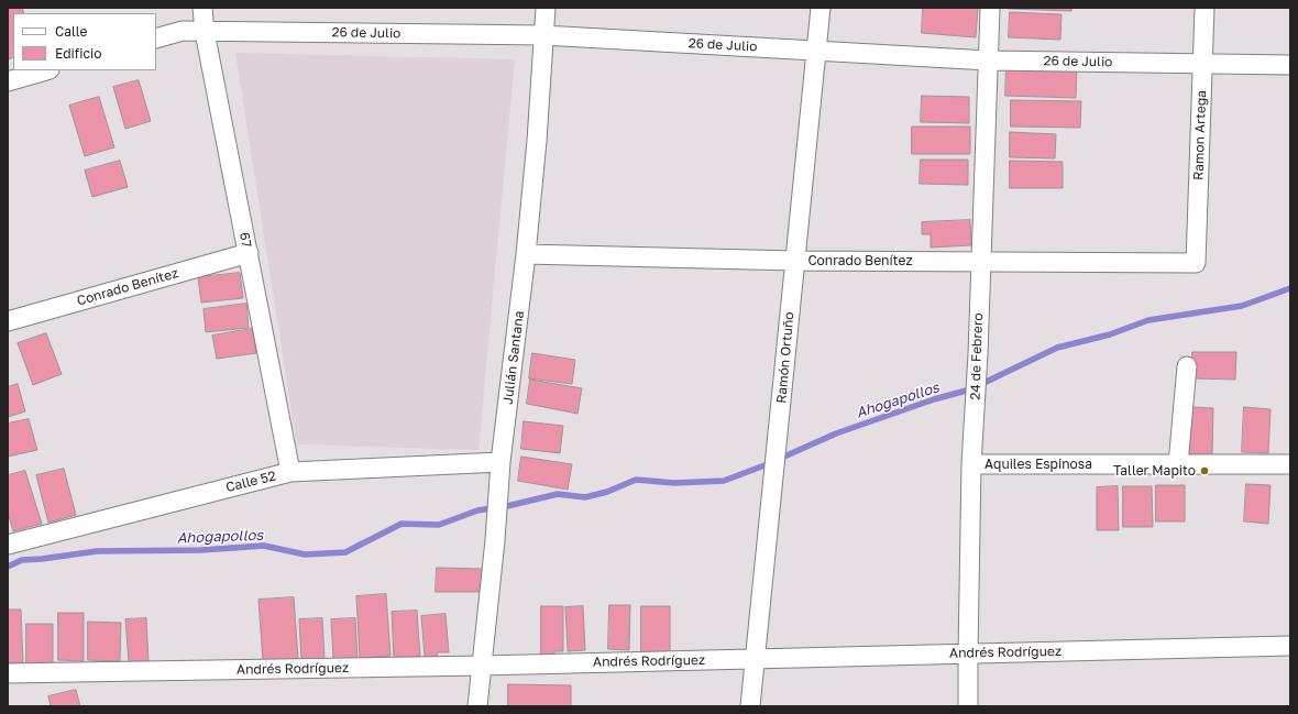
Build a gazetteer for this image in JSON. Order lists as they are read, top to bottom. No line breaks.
{"streets":{"street":["26 de Julio","Ramon Artega","67","Conrado Benítez","24 de Febrero","Julián Santana","Ramón Ortuño","Aquiles Espinosa","Calle 52","Andrés Rodríguez"]},"crossings":[["26 de Julio","Ramon Artega"],["26 de Julio","67"],["26 de Julio","24 de Febrero"],["26 de Julio","Julián Santana"],["26 de Julio","Ramón Ortuño"],["Ramon Artega","Conrado Benítez"],["67","Conrado Benítez"],["67","Calle 52"],["Conrado Benítez","24 de Febrero"],["Conrado Benítez","Julián Santana"],["Conrado Benítez","Ramón Ortuño"],["24 de Febrero","Aquiles Espinosa"],["24 de Febrero","Andrés Rodríguez"],["Julián Santana","Calle 52"],["Julián Santana","Andrés Rodríguez"],["Ramón Ortuño","Andrés Rodríguez"]],"water":["Ahogapollos"],"places":["Taller Mapito"],"legend":["Calle","Edificio"]}
